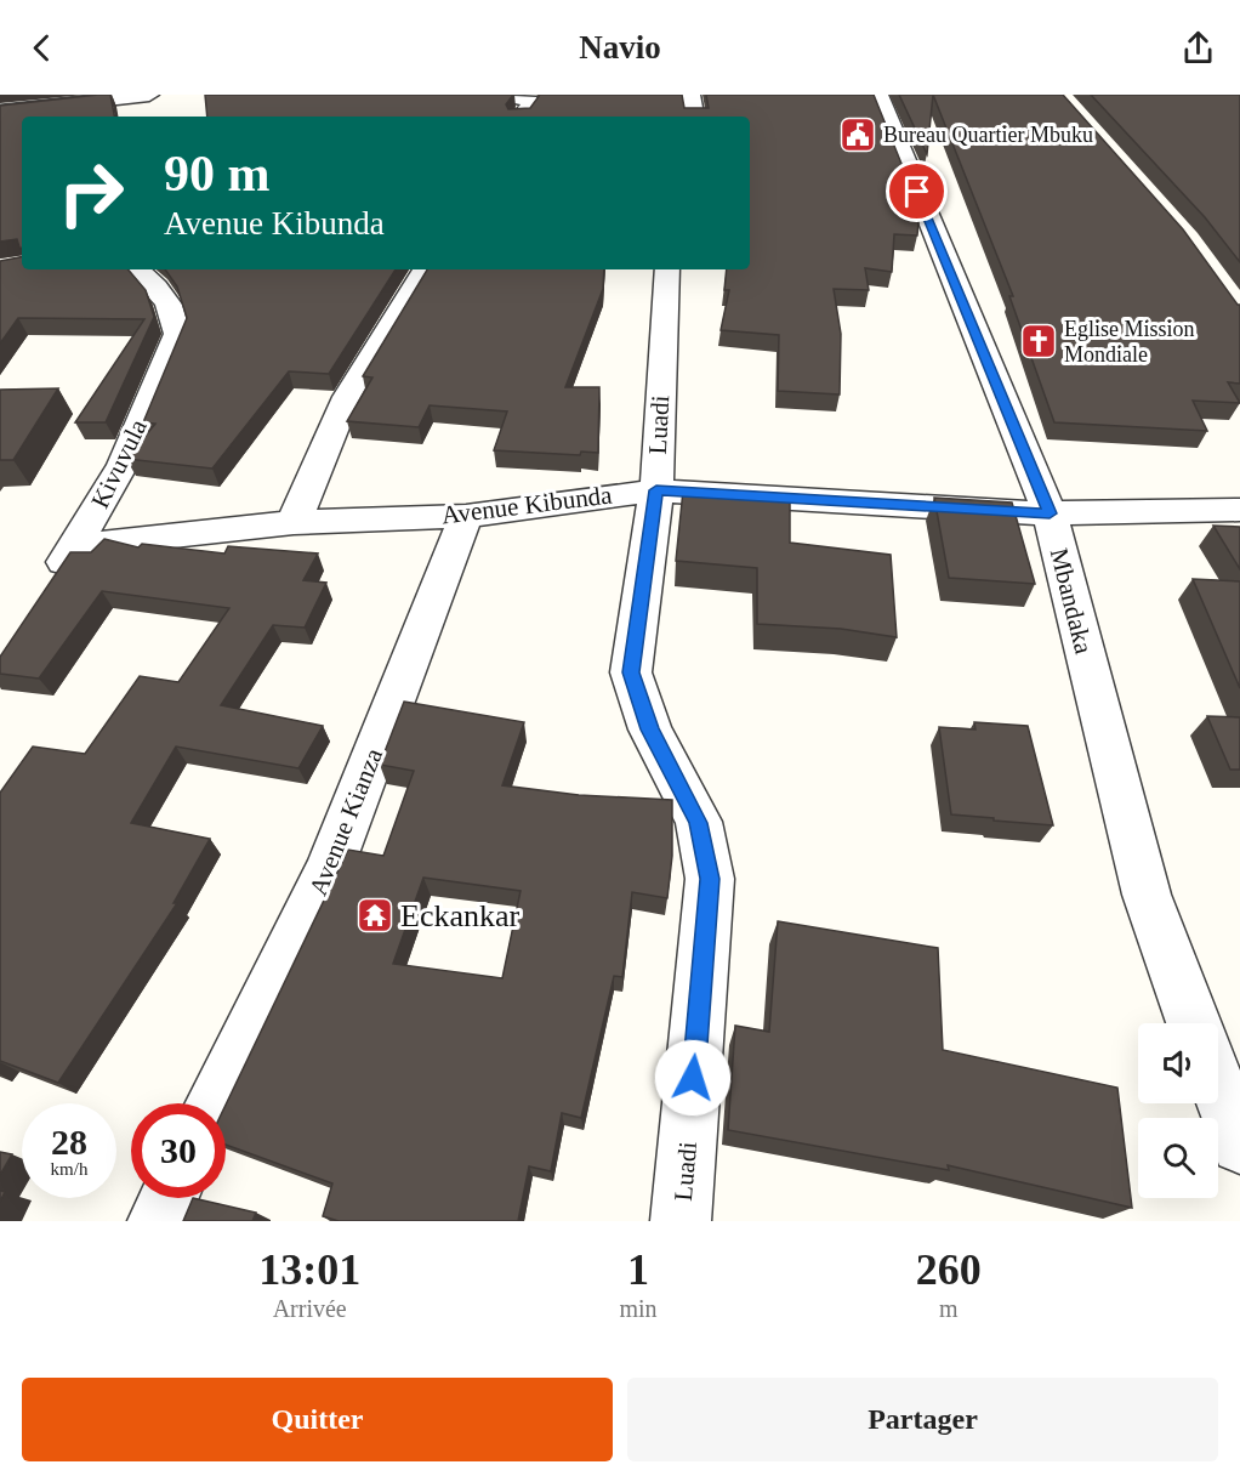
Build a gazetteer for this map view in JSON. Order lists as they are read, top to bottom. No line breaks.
{"streets":{"street":["Luadi","Kivuvula","Avenue Kibunda","Mbandaka","Avenue Kianza"]},"crossings":[["Luadi","Avenue Kibunda"],["Kivuvula","Avenue Kibunda"],["Avenue Kibunda","Mbandaka"],["Avenue Kibunda","Avenue Kianza"]],"places":{"public building":["Bureau Quartier Mbuku"],"church":["Eglise Mission Mondiale"],"temple":["Eckankar"]},"page":{"header":"Navio","turn":["90 m","Avenue Kibunda"],"speed":"28 km/h","limit":"30","eta":["13:01","Arrivée","1","min","260","m"],"buttons":["Quitter","Partager"]}}
